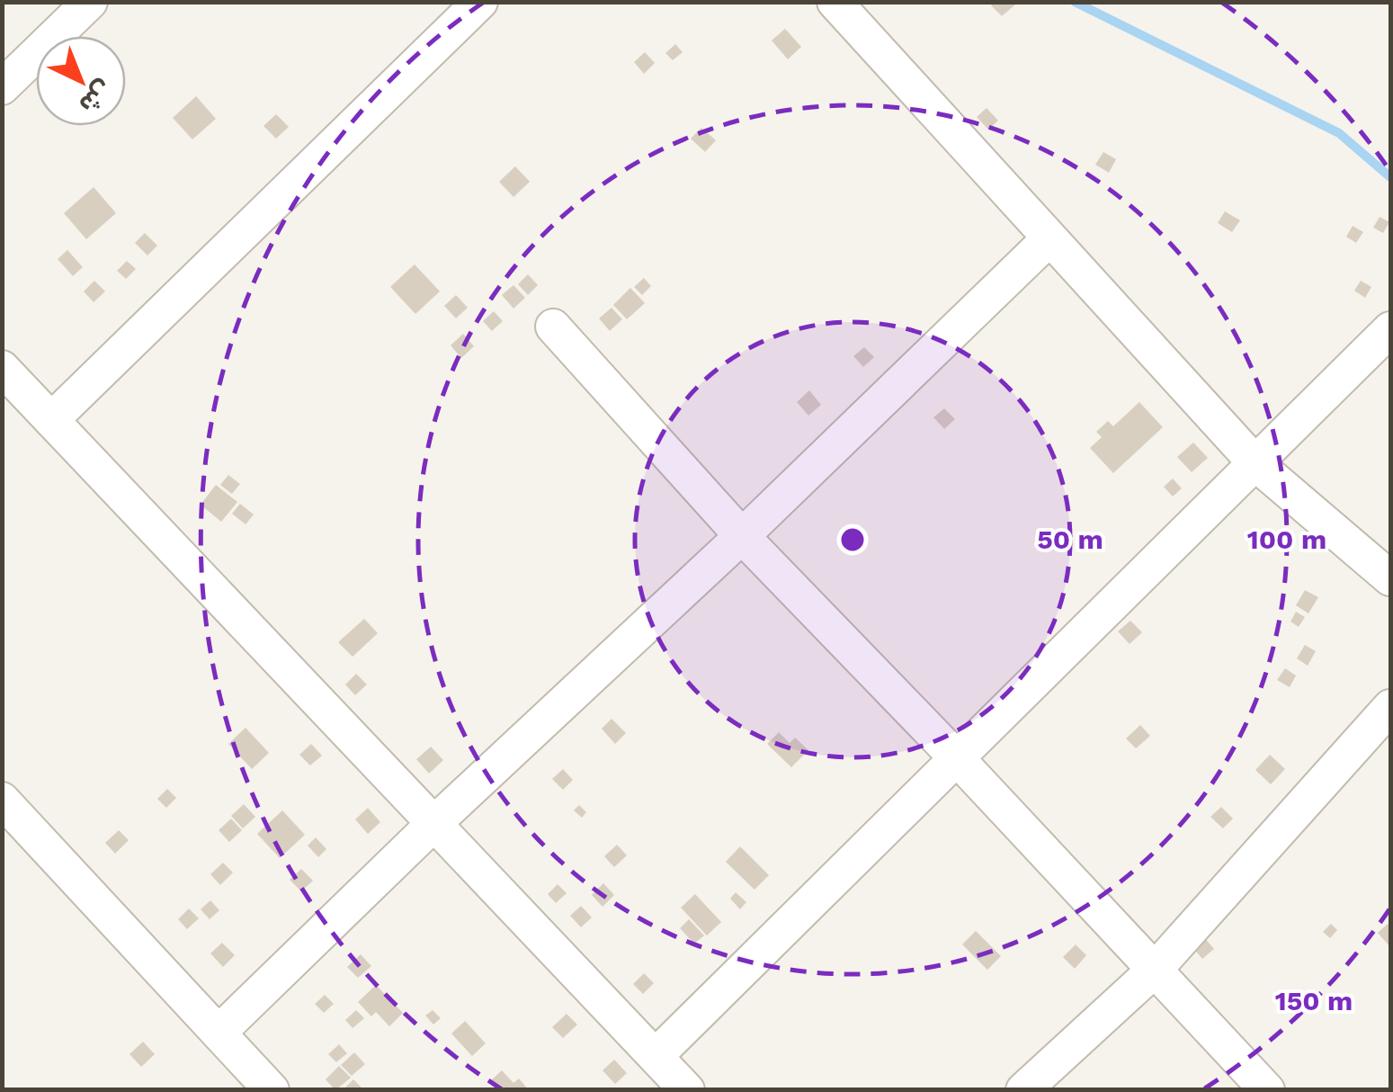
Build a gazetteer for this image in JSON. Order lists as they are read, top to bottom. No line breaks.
{"north":"bottom right","rings":["50 m","100 m","150 m"]}
